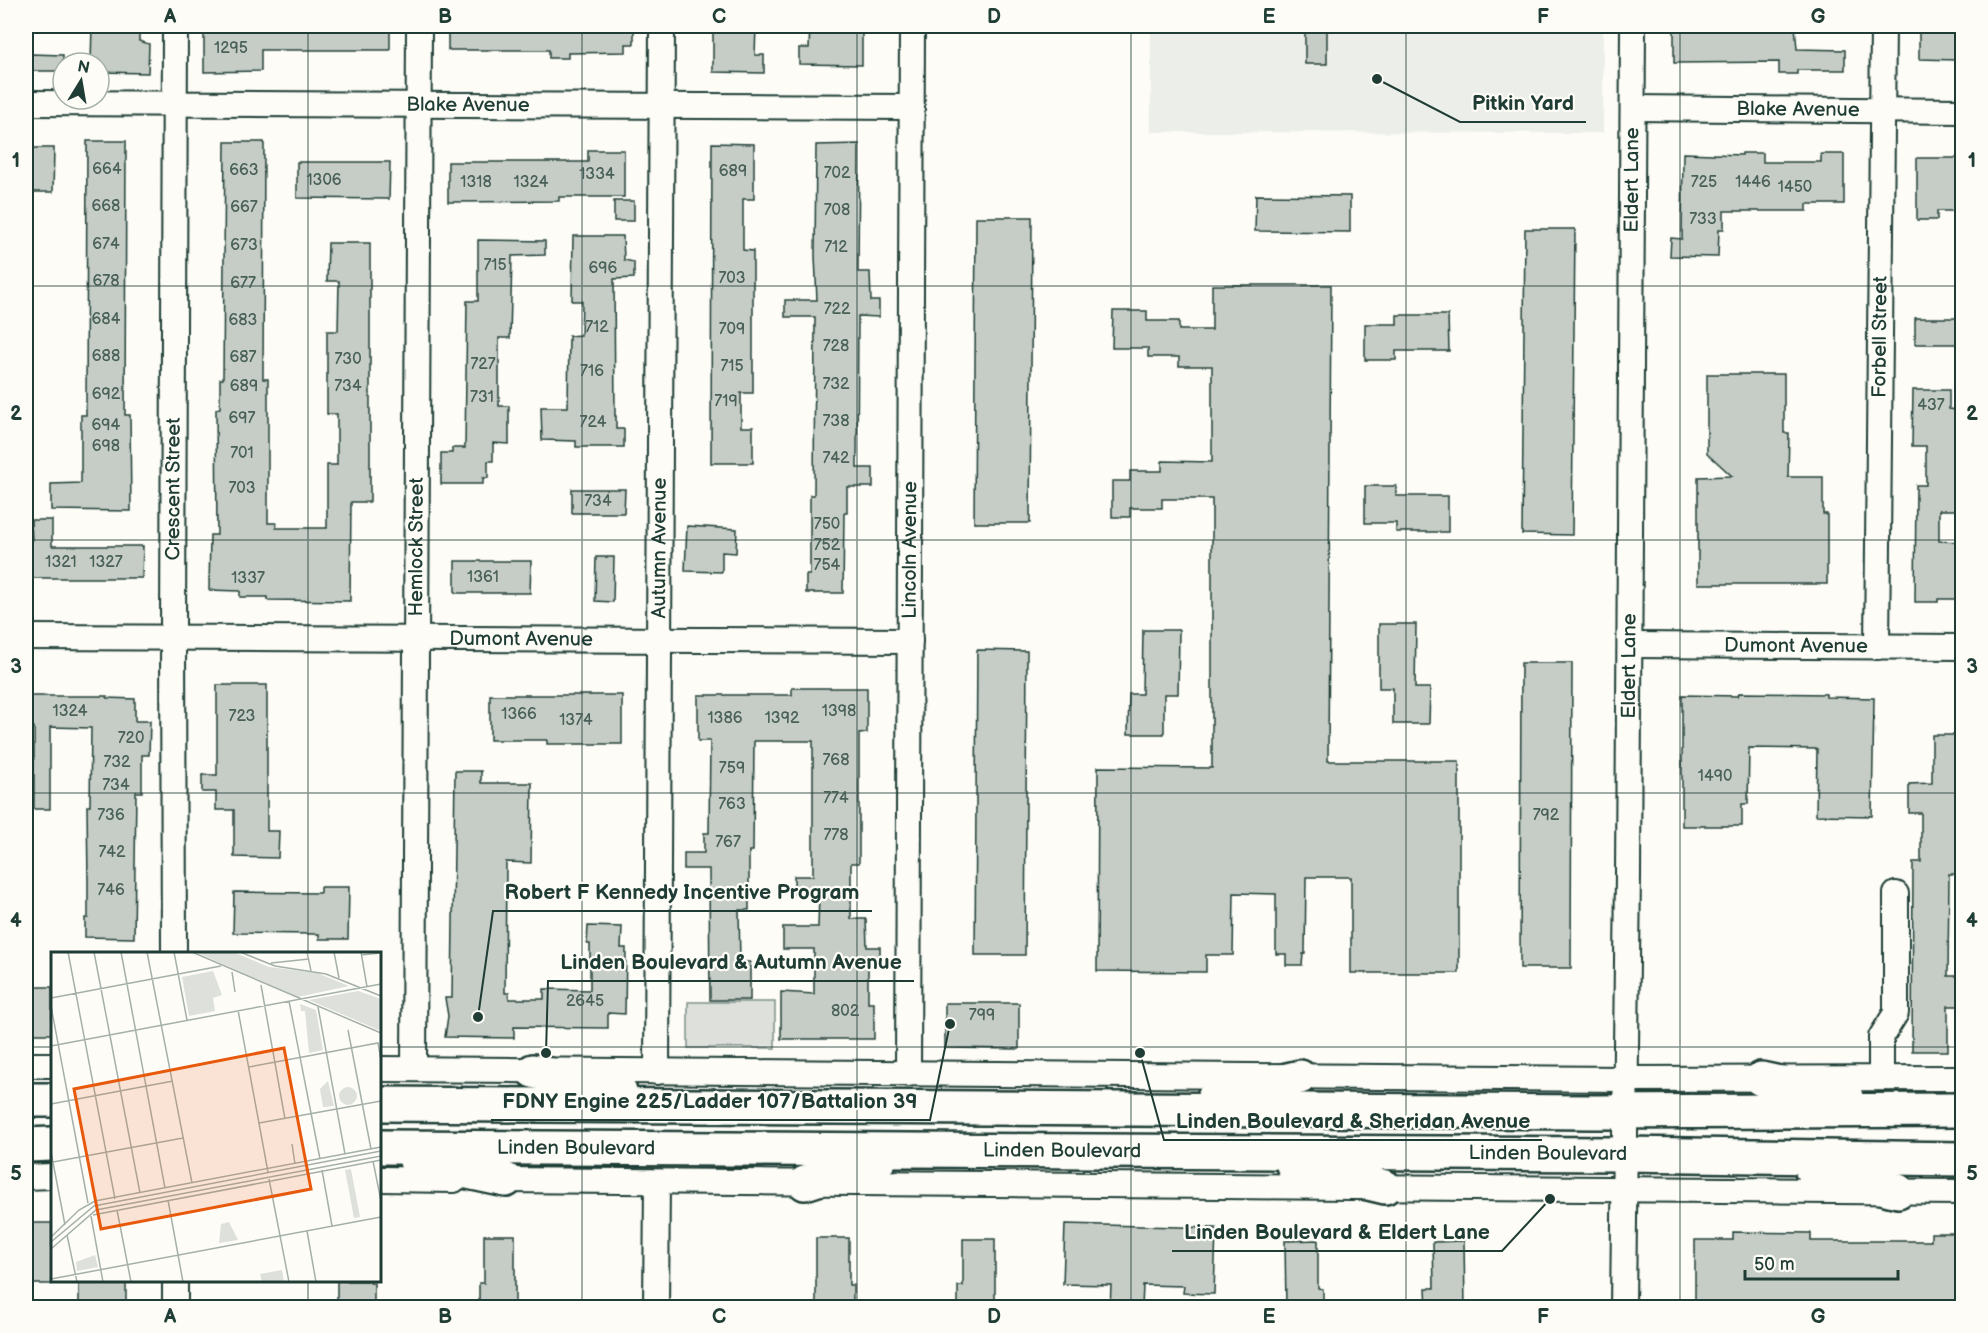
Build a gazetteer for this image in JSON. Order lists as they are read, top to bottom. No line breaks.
{"streets":{"highway":["Linden Boulevard"],"street":["Blake Avenue","Eldert Lane","Forbell Street","Crescent Street","Hemlock Street","Autumn Avenue","Lincoln Avenue","Dumont Avenue"]},"crossings":[["Blake Avenue","Eldert Lane"],["Blake Avenue","Forbell Street"],["Blake Avenue","Crescent Street"],["Blake Avenue","Hemlock Street"],["Blake Avenue","Autumn Avenue"],["Blake Avenue","Lincoln Avenue"],["Eldert Lane","Dumont Avenue"],["Eldert Lane","Linden Boulevard"],["Forbell Street","Dumont Avenue"],["Crescent Street","Dumont Avenue"],["Hemlock Street","Dumont Avenue"],["Autumn Avenue","Dumont Avenue"],["Lincoln Avenue","Dumont Avenue"]],"places":["Pitkin Yard","Robert F Kennedy Incentive Program","FDNY Engine 225/Ladder 107/Battalion 39","Linden Boulevard & Autumn Avenue","Linden Boulevard & Sheridan Avenue","Linden Boulevard & Eldert Lane"],"house_numbers":["1295","664","663","689","702","1334","1306","1318","1324","725","1446","1450","668","667","708","733","674","673","712","715","696","703","678","677","722","684","683","712","709","728","688","687","730","727","715","716","732","689","734","692","731","719","437","697","738","724","694","698","701","742","703","734","750","752","1321","1327","754","1361","1337","1324","1398","1366","723","1386","1392","1374","720","768","732","759","1490","734","774","763","736","792","778","767","742","746","2645","802","799"],"scale_bar":"50 m","north":"top","grid":{"columns":["A","B","C","D","E","F","G"],"rows":["1","2","3","4","5"]}}
